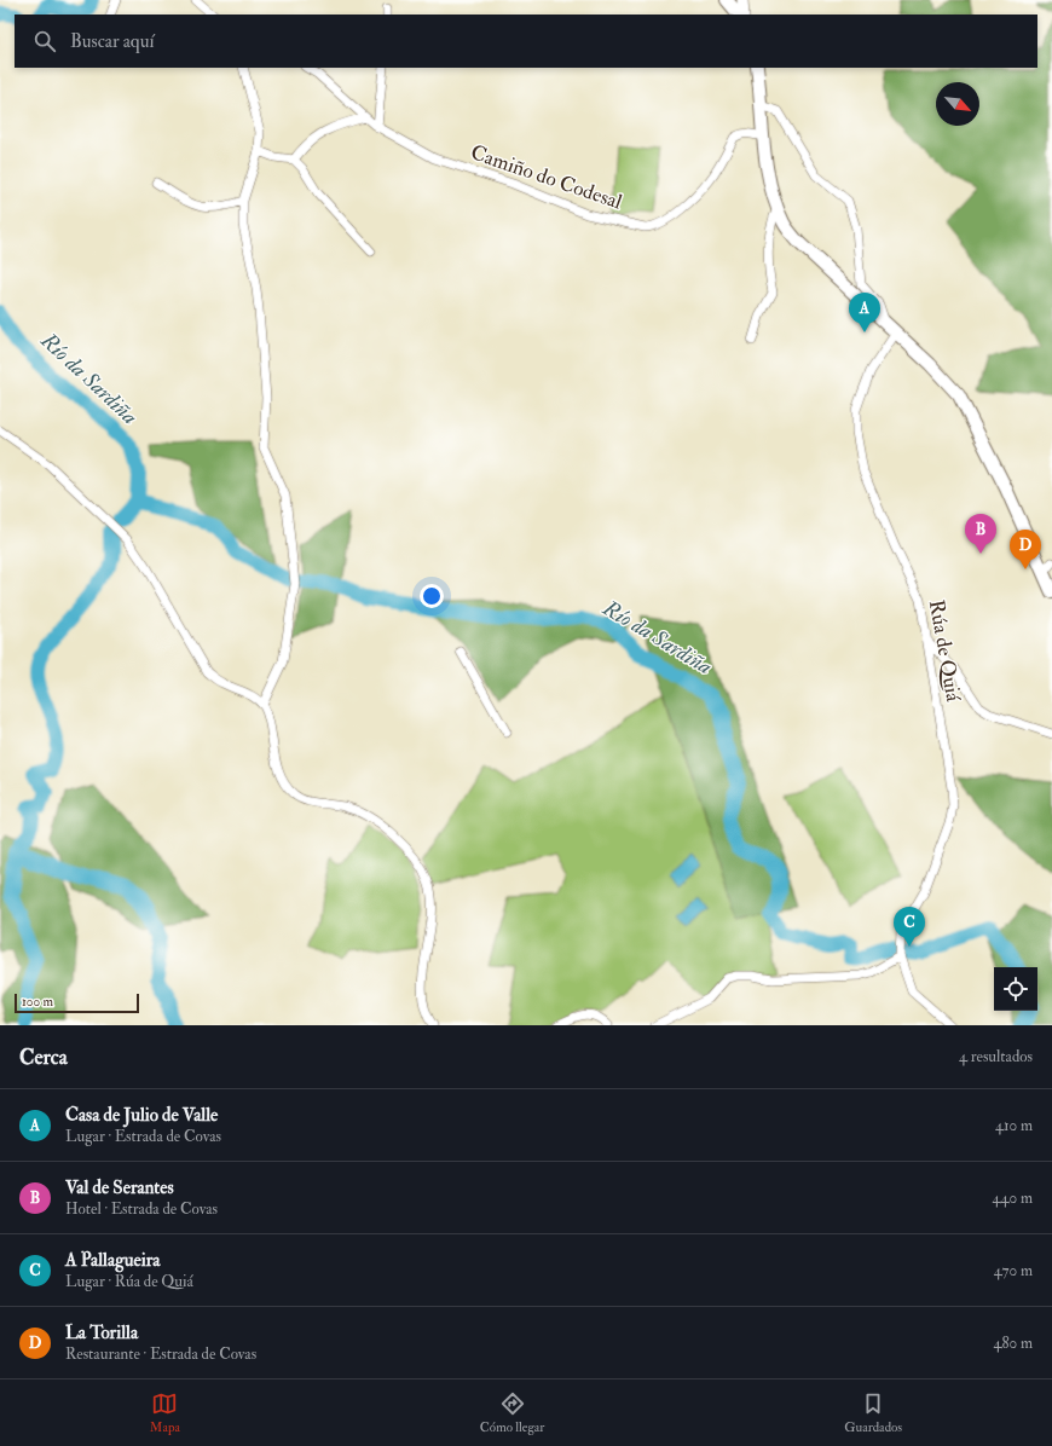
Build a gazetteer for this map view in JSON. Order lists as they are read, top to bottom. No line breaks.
{"streets":{"street":["Camiño do Codesal","Rúa de Quiá"]},"water":["Río da Sardiña"],"scale_bar":"100 m","north":"bottom right","page":{"search":"Buscar aquí","pins":["A","B","D","C"],"scale":"100 m","heading":["Cerca","4 resultados"],"list":[{"mark":"A","name":"Casa de Julio de Valle","note":"Lugar · Estrada de Covas","value":"410 m"},{"mark":"B","name":"Val de Serantes","note":"Hotel · Estrada de Covas","value":"440 m"},{"mark":"C","name":"A Pallagueira","note":"Lugar · Rúa de Quiá","value":"470 m"},{"mark":"D","name":"La Torilla","note":"Restaurante · Estrada de Covas","value":"480 m"}],"nav":["Mapa","Cómo llegar","Guardados"]}}
